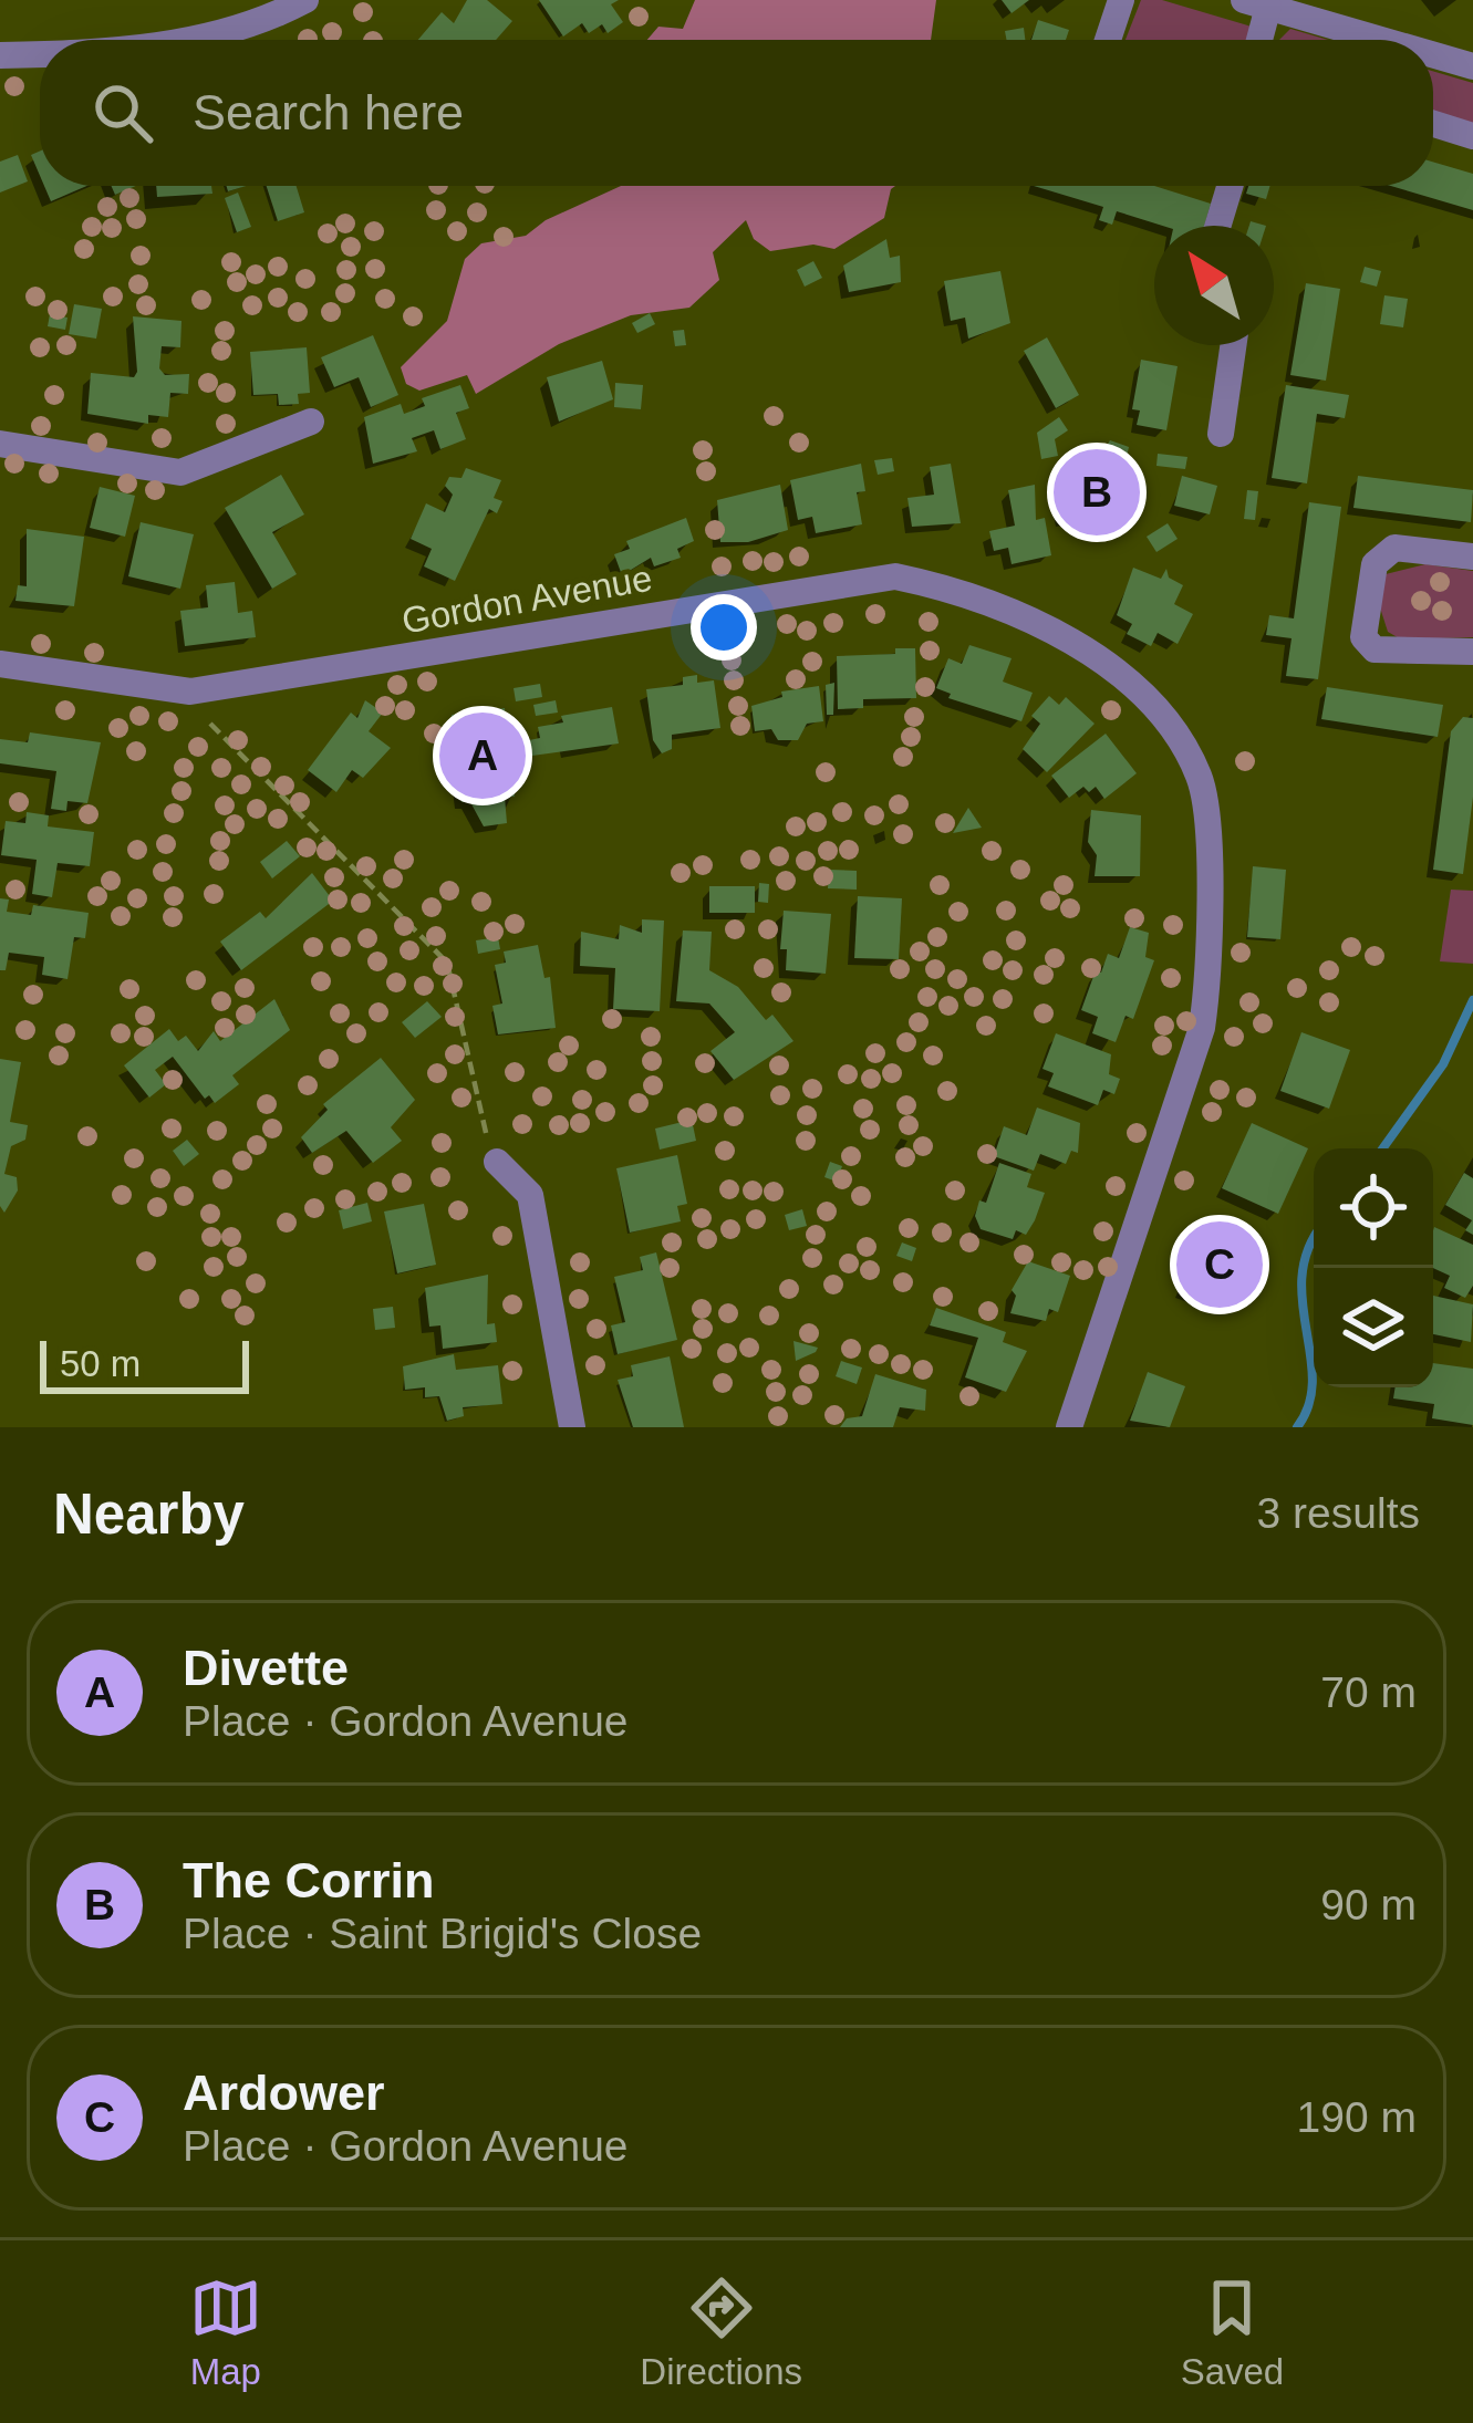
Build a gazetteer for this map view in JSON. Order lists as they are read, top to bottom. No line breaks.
{"streets":{"street":["Gordon Avenue"]},"scale_bar":"50 m","north":"top left","page":{"search":"Search here","pins":["B","A","C"],"scale":"50 m","heading":["Nearby","3 results"],"list":[{"mark":"A","name":"Divette","note":"Place · Gordon Avenue","value":"70 m"},{"mark":"B","name":"The Corrin","note":"Place · Saint Brigid's Close","value":"90 m"},{"mark":"C","name":"Ardower","note":"Place · Gordon Avenue","value":"190 m"}],"nav":["Map","Directions","Saved"]}}
